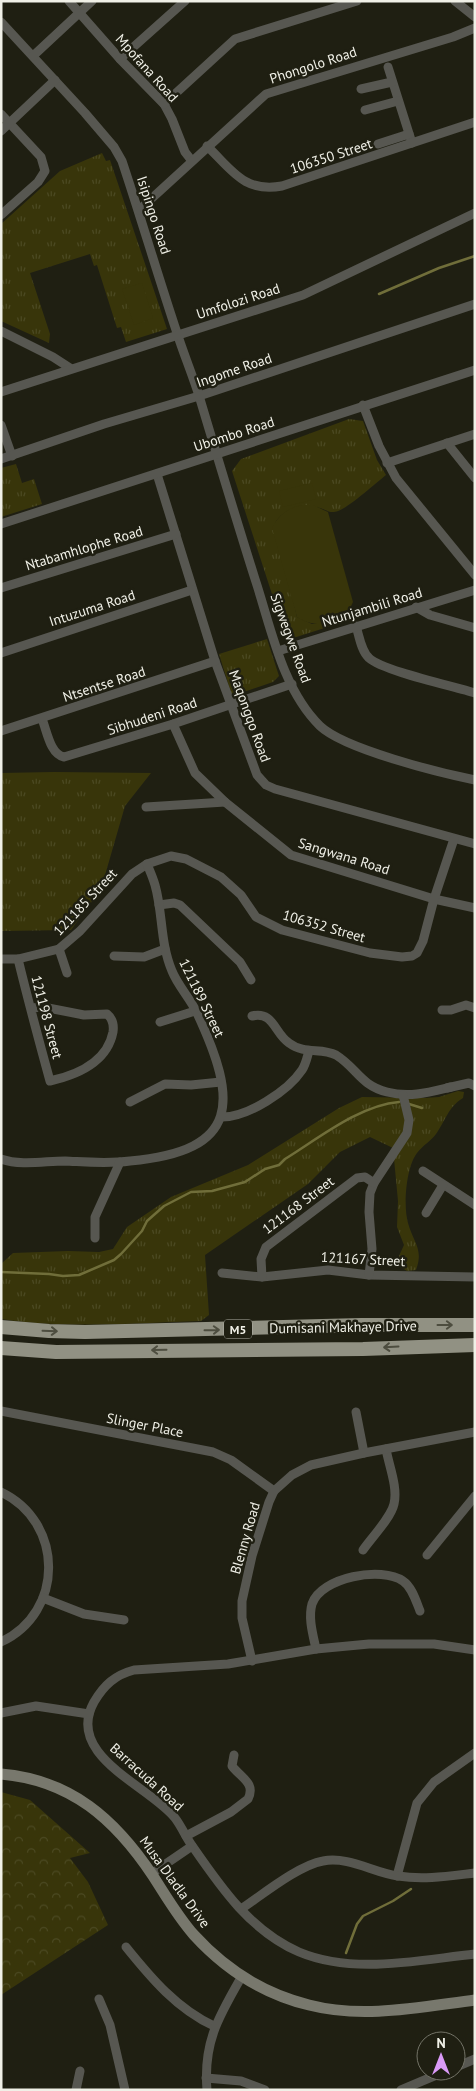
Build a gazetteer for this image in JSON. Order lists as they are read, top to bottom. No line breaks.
{"streets":{"main road":["Dumisani Makhaye Drive","M5"],"street":["Phongolo Road","Mpofana Road","106350 Street","Isipingo Road","Umfolozi Road","Ingome Road","Ubombo Road","Ntabamhlophe Road","Ntunjambili Road","Intuzuma Road","Sigwegwe Road","Ntsentse Road","Sibhudeni Road","Maqongqo Road","Sangwana Road","121185 Street","106352 Street","121189 Street","121198 Street","121168 Street","121167 Street","Slinger Place","Blenny Road","Barracuda Road","Musa Dladla Drive"]},"crossings":[["Phongolo Road","Mpofana Road"],["Phongolo Road","106350 Street"],["Phongolo Road","Isipingo Road"],["Isipingo Road","Umfolozi Road"],["Isipingo Road","Ingome Road"],["Isipingo Road","Ubombo Road"],["Isipingo Road","Sigwegwe Road"],["Ubombo Road","Sigwegwe Road"],["Ubombo Road","Maqongqo Road"],["Ntabamhlophe Road","Maqongqo Road"],["Ntunjambili Road","Sigwegwe Road"],["Intuzuma Road","Maqongqo Road"],["Sigwegwe Road","Sibhudeni Road"],["Ntsentse Road","Sibhudeni Road"],["Ntsentse Road","Maqongqo Road"],["Sibhudeni Road","Maqongqo Road"],["Sibhudeni Road","Sangwana Road"],["Maqongqo Road","106352 Street"],["Sangwana Road","106352 Street"],["121185 Street","106352 Street"],["106352 Street","121189 Street"],["121168 Street","121167 Street"],["Slinger Place","Blenny Road"]],"north":"top"}
